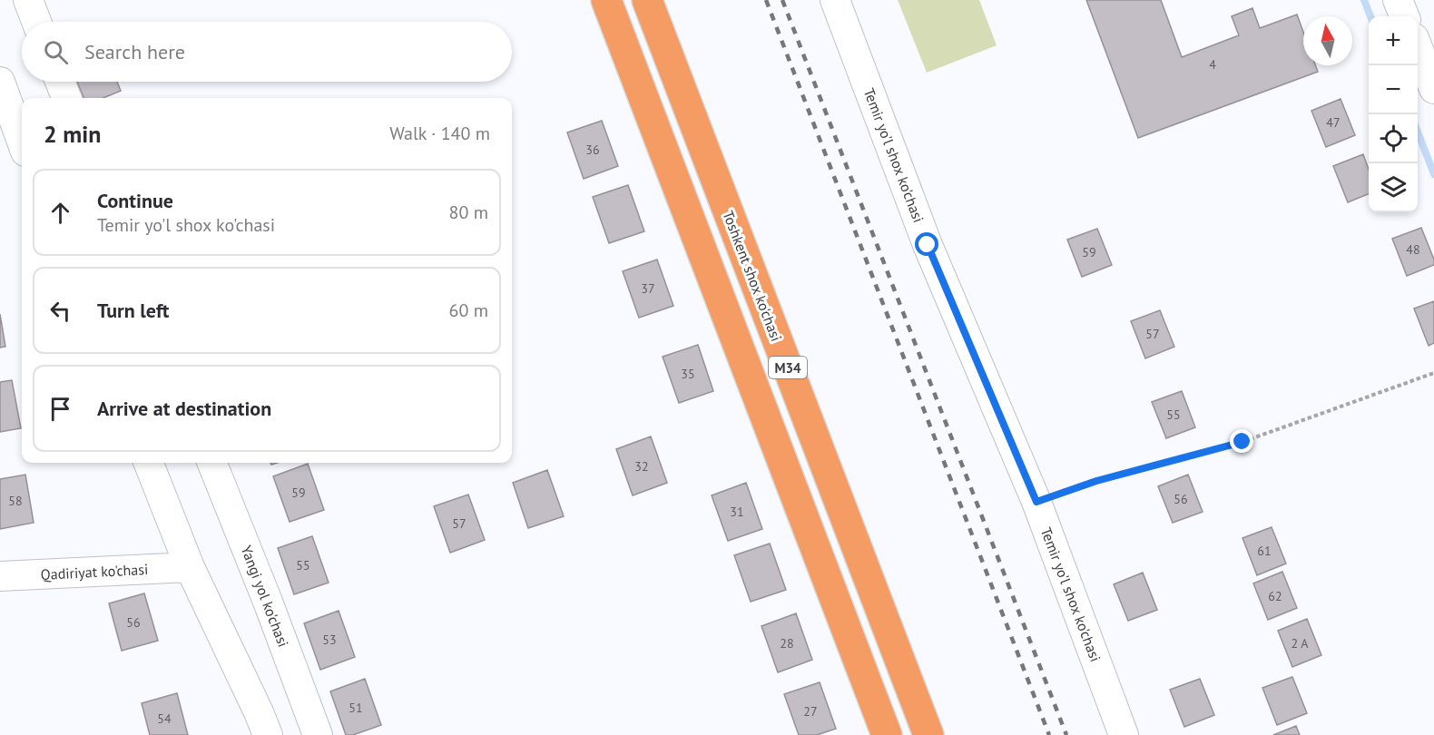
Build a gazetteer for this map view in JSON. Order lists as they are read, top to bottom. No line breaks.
{"streets":{"highway":["Toshkent shox ko'chasi","M34"],"street":["Temir yo'l shox ko'chasi","Qadiriyat ko'chasi","Yangi yol ko'chasi"]},"house_numbers":["4","47","36","48","59","37","57","35","55","32","59","56","58","31","57","61","55","62","56","53","28","2 А","51","27","54"],"north":"top","page":{"map_buttons":["+","−"],"search":"Search here","heading":["2 min","Walk · 140 m"],"list":[["Continue","Temir yo'l shox ko'chasi","80 m"],["Turn left","60 m"],"Arrive at destination"]}}
